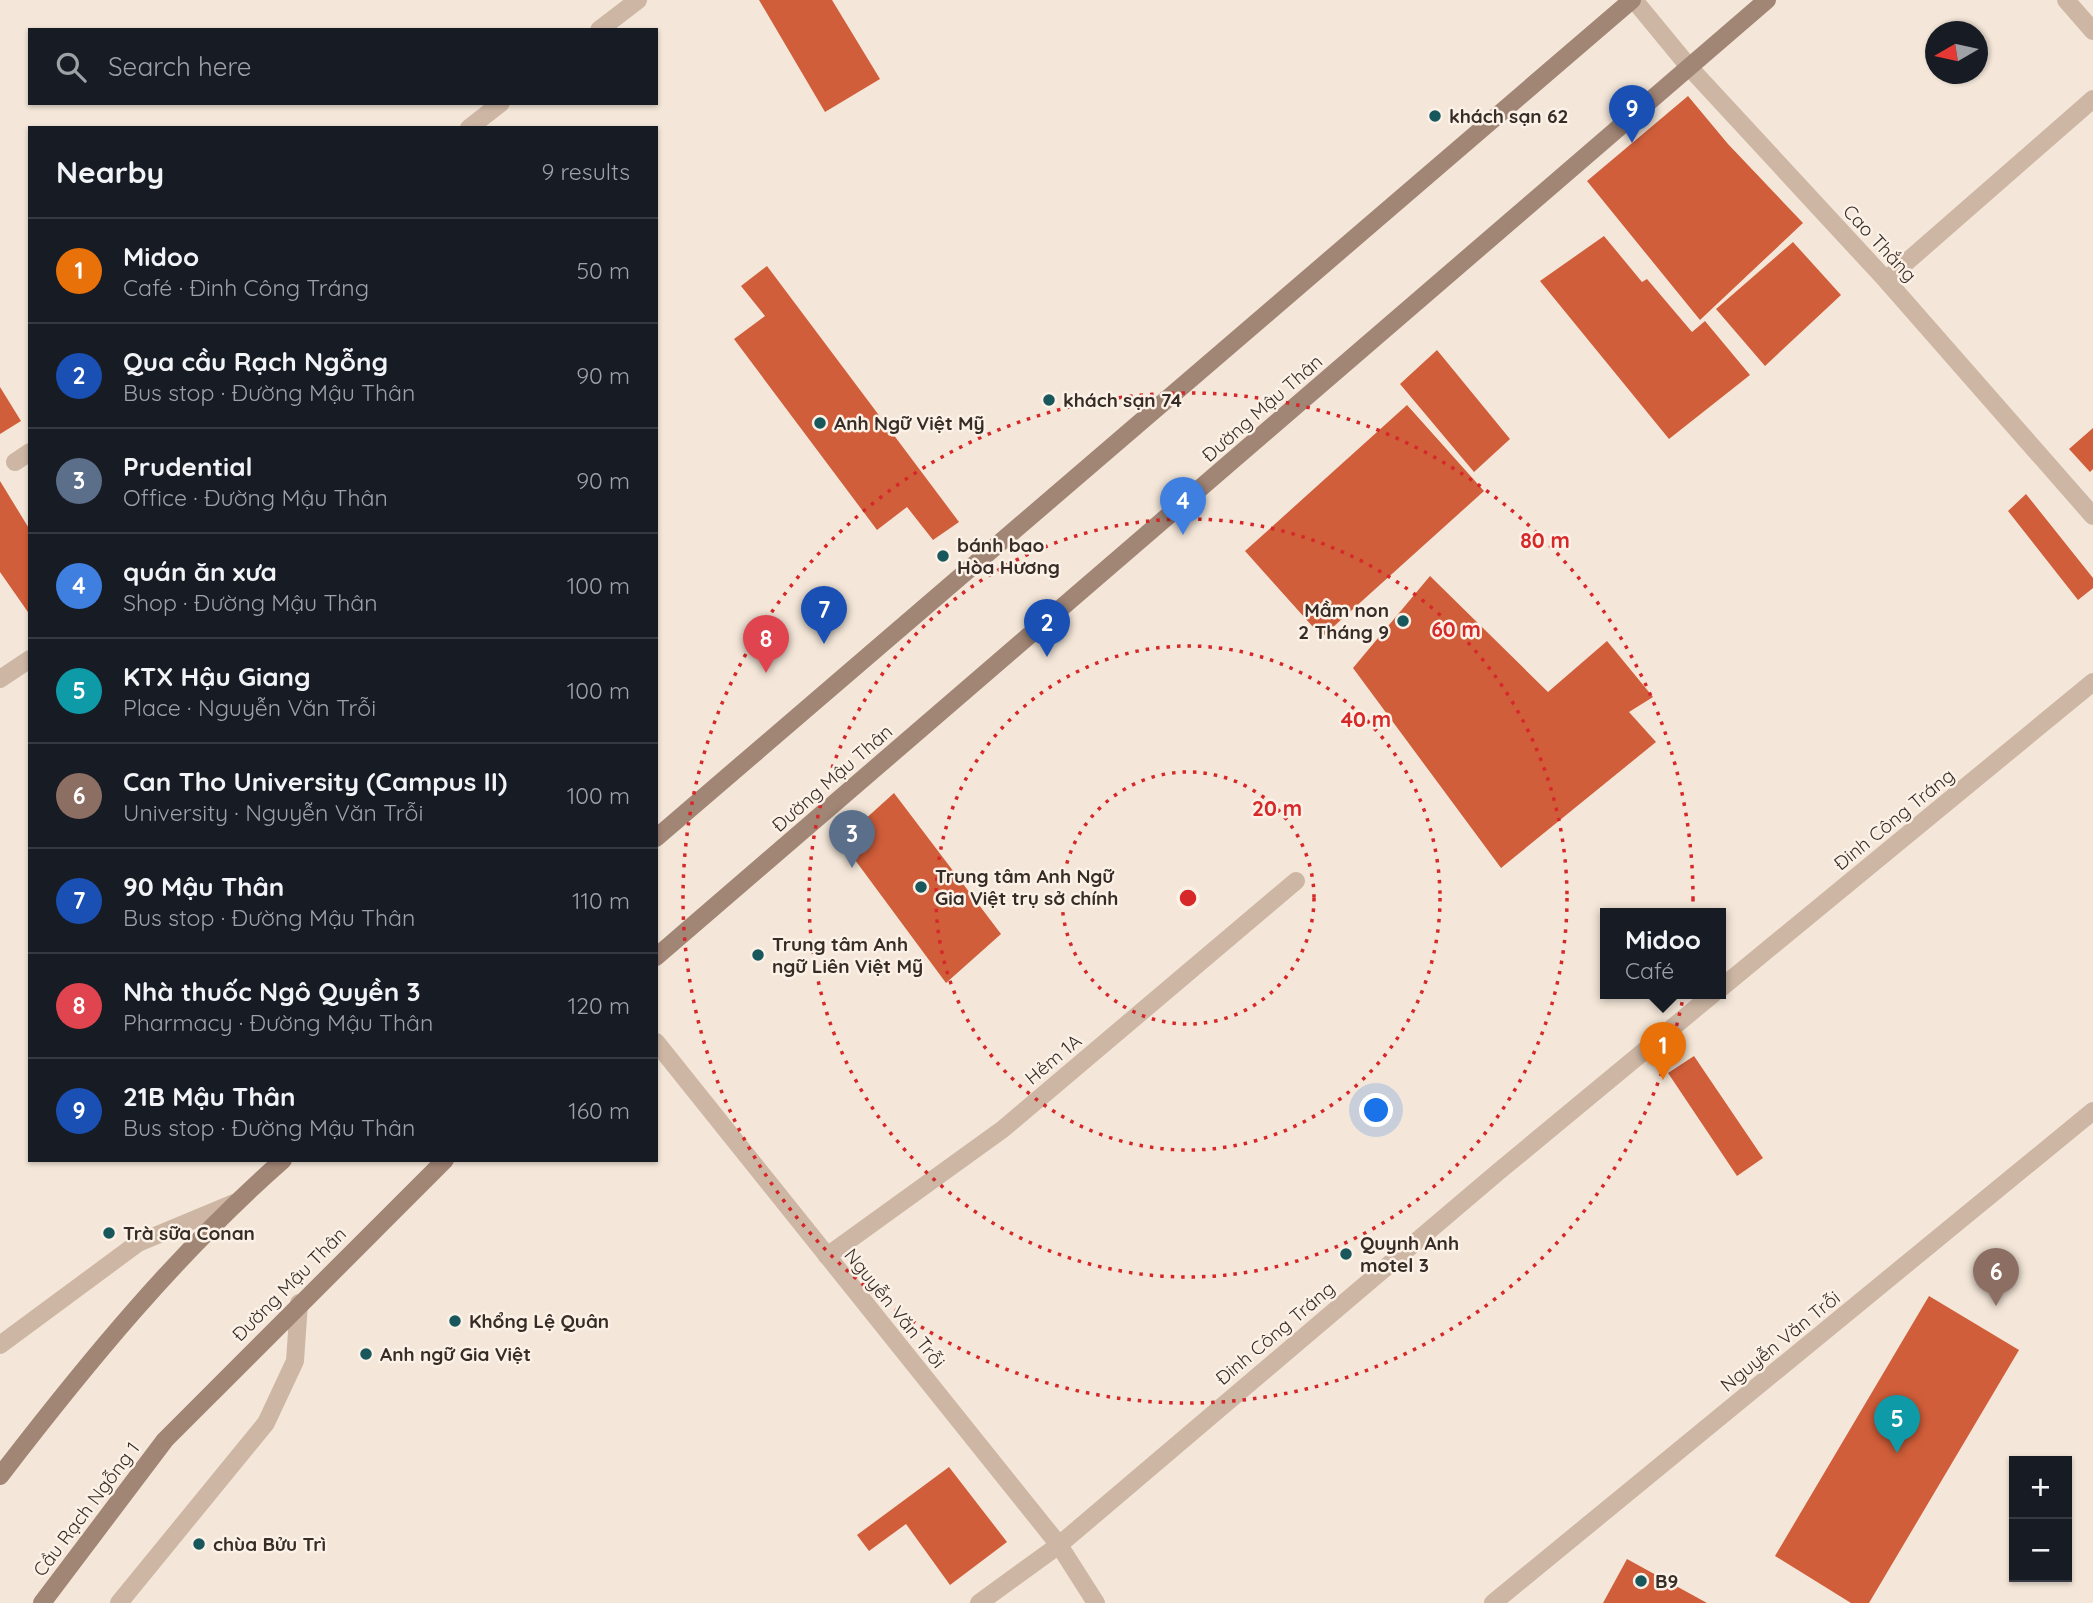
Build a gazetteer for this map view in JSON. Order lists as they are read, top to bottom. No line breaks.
{"streets":{"main road":["Đường Mậu Thân","Cầu Rạch Ngỗng 1"],"street":["Cao Thắng","Đinh Công Tráng","Hẻm 1A","Nguyễn Văn Trỗi"]},"crossings":[["Cao Thắng","Đường Mậu Thân"],["Đường Mậu Thân","Cầu Rạch Ngỗng 1"],["Đinh Công Tráng","Nguyễn Văn Trỗi"],["Hẻm 1A","Nguyễn Văn Trỗi"]],"places":["khách sạn 62","khách sạn 74","Anh Ngữ Việt Mỹ","bánh bao Hòa Hương","Mầm non 2 Tháng 9","Trung tâm Anh Ngữ Gia Việt trụ sở chính","Trung tâm Anh ngữ Liên Việt Mỹ","Trà sữa Conan","Quynh Anh motel 3","Khổng Lệ Quân","Anh ngữ Gia Việt","chùa Bửu Trì","B9"],"north":"left","page":{"search":"Search here","pins":["9","4","7","2","8","3","1","6","5"],"heading":["Nearby","9 results"],"list":[{"mark":"1","name":"Midoo","note":"Café · Đinh Công Tráng","value":"50 m"},{"mark":"2","name":"Qua cầu Rạch Ngỗng","note":"Bus stop · Đường Mậu Thân","value":"90 m"},{"mark":"3","name":"Prudential","note":"Office · Đường Mậu Thân","value":"90 m"},{"mark":"4","name":"quán ăn xưa","note":"Shop · Đường Mậu Thân","value":"100 m"},{"mark":"5","name":"KTX Hậu Giang","note":"Place · Nguyễn Văn Trỗi","value":"100 m"},{"mark":"6","name":"Can Tho University (Campus II)","note":"University · Nguyễn Văn Trỗi","value":"100 m"},{"mark":"7","name":"90 Mậu Thân","note":"Bus stop · Đường Mậu Thân","value":"110 m"},{"mark":"8","name":"Nhà thuốc Ngô Quyền 3","note":"Pharmacy · Đường Mậu Thân","value":"120 m"},{"mark":"9","name":"21B Mậu Thân","note":"Bus stop · Đường Mậu Thân","value":"160 m"}],"popup":["Midoo","Café"],"map_buttons":["+","−"]},"rings":["80 m","60 m","40 m","20 m"]}
